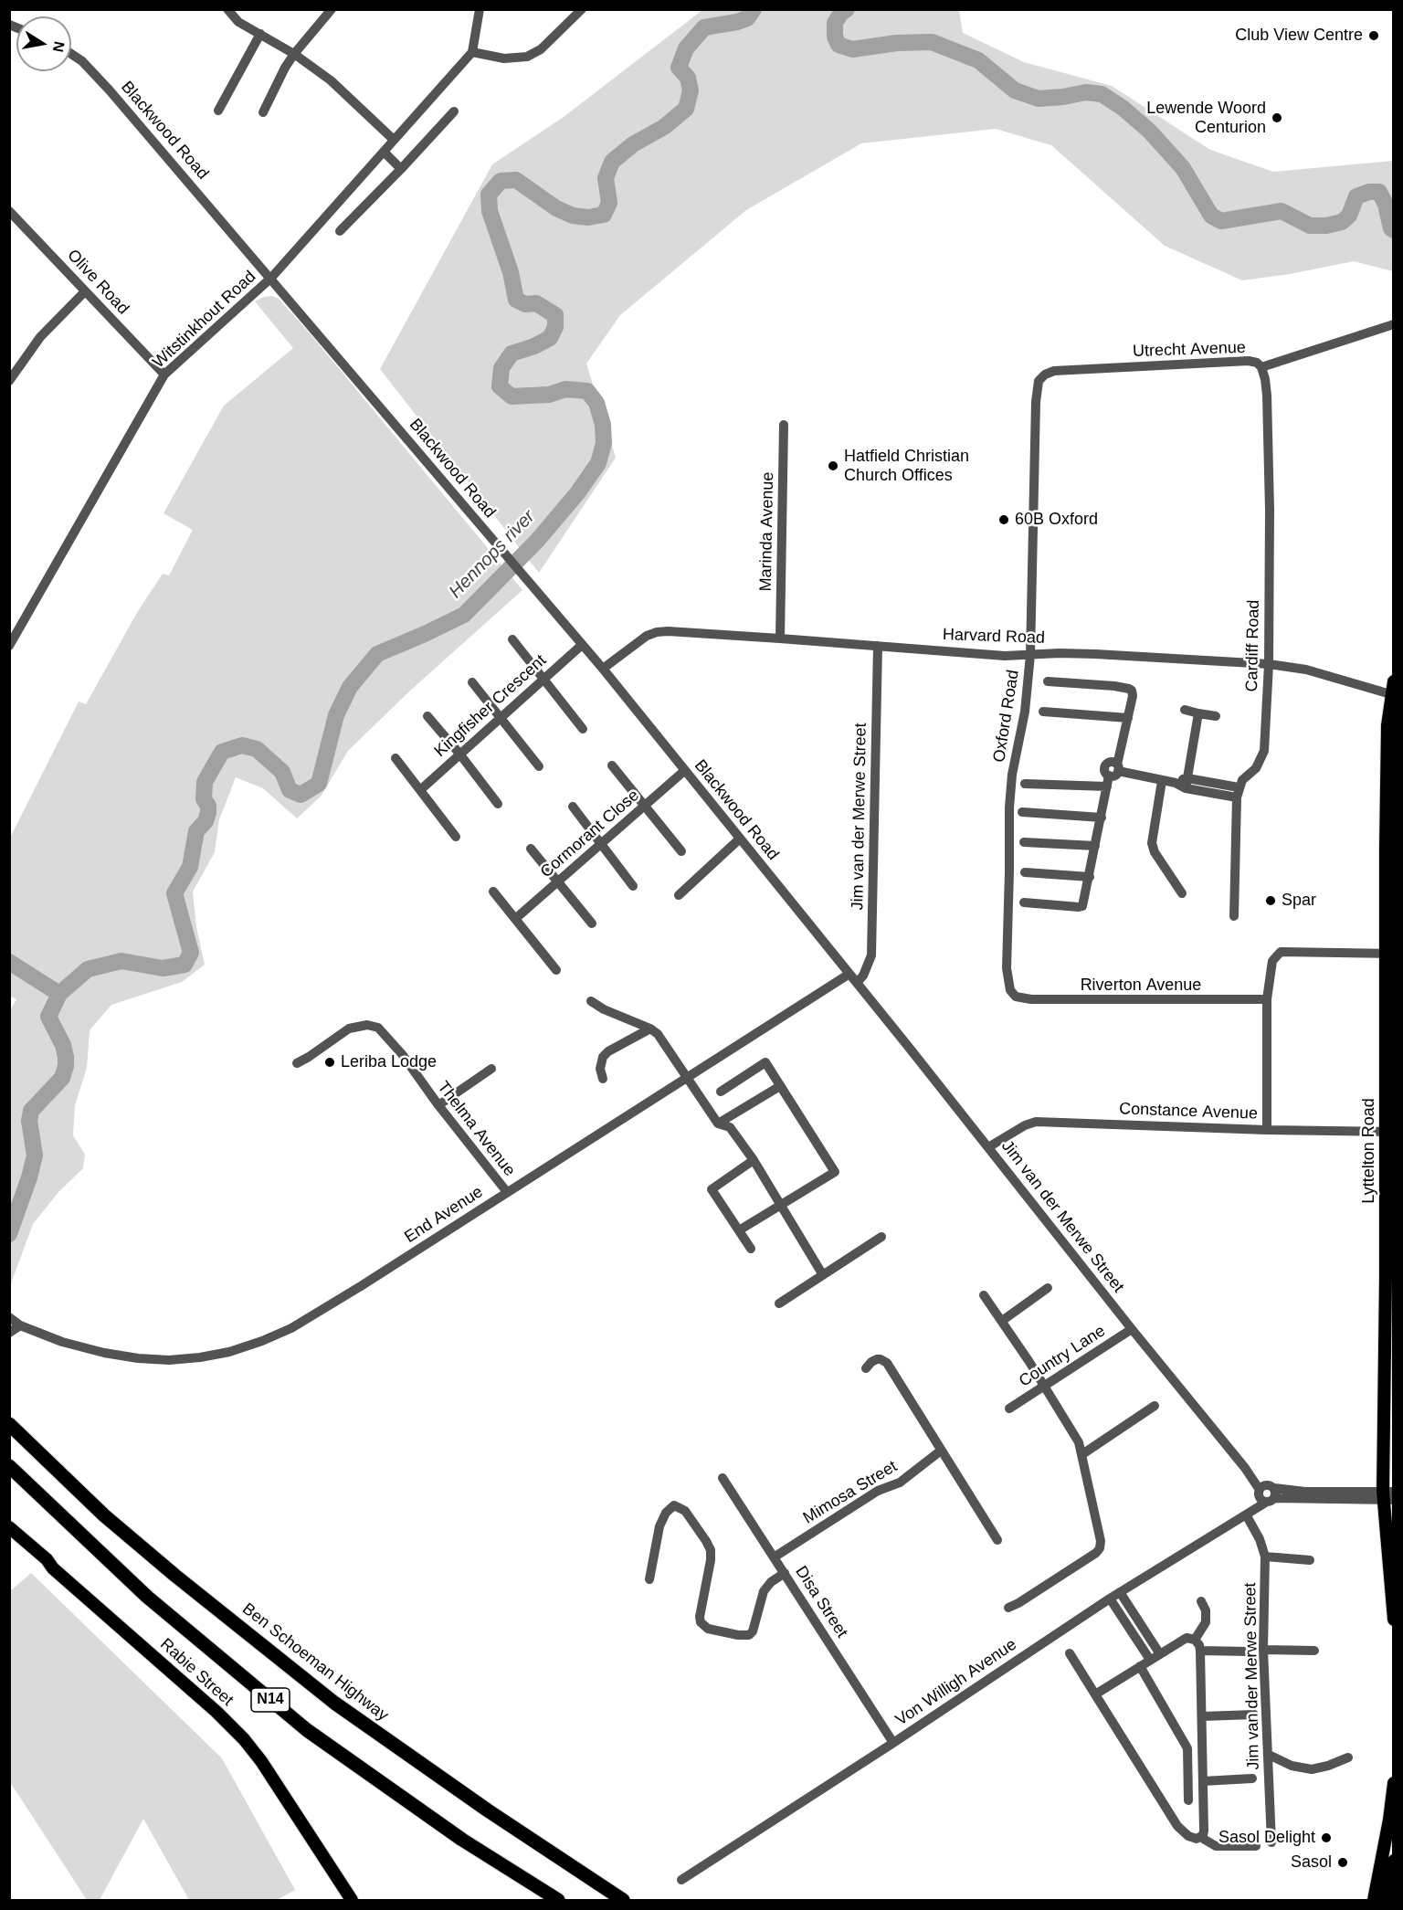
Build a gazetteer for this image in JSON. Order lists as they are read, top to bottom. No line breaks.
{"streets":{"highway":["Ben Schoeman Highway","N14"],"main road":["Lyttelton Road","Rabie Street"],"street":["Blackwood Road","Olive Road","Witstinkhout Road","Utrecht Avenue","Marinda Avenue","Harvard Road","Cardiff Road","Kingfisher Crescent","Oxford Road","Jim van der Merwe Street","Cormorant Close","Riverton Avenue","Constance Avenue","Thelma Avenue","End Avenue","Country Lane","Mimosa Street","Disa Street","Von Willigh Avenue"]},"crossings":[["Blackwood Road","Witstinkhout Road"],["Blackwood Road","Harvard Road"],["Blackwood Road","Kingfisher Crescent"],["Blackwood Road","Jim van der Merwe Street"],["Blackwood Road","Cormorant Close"],["Blackwood Road","End Avenue"],["Olive Road","Witstinkhout Road"],["Utrecht Avenue","Cardiff Road"],["Utrecht Avenue","Oxford Road"],["Marinda Avenue","Harvard Road"],["Harvard Road","Cardiff Road"],["Harvard Road","Oxford Road"],["Harvard Road","Jim van der Merwe Street"],["Harvard Road","Lyttelton Road"],["Oxford Road","Riverton Avenue"],["Jim van der Merwe Street","Constance Avenue"],["Jim van der Merwe Street","End Avenue"],["Jim van der Merwe Street","Country Lane"],["Jim van der Merwe Street","Von Willigh Avenue"],["Constance Avenue","Lyttelton Road"],["Thelma Avenue","End Avenue"],["Mimosa Street","Disa Street"],["Disa Street","Von Willigh Avenue"]],"water":["Hennops river"],"places":["Club View Centre","Lewende Woord Centurion","Hatfield Christian Church Offices","60B Oxford","Spar","Leriba Lodge","Sasol Delight","Sasol"],"north":"right"}
